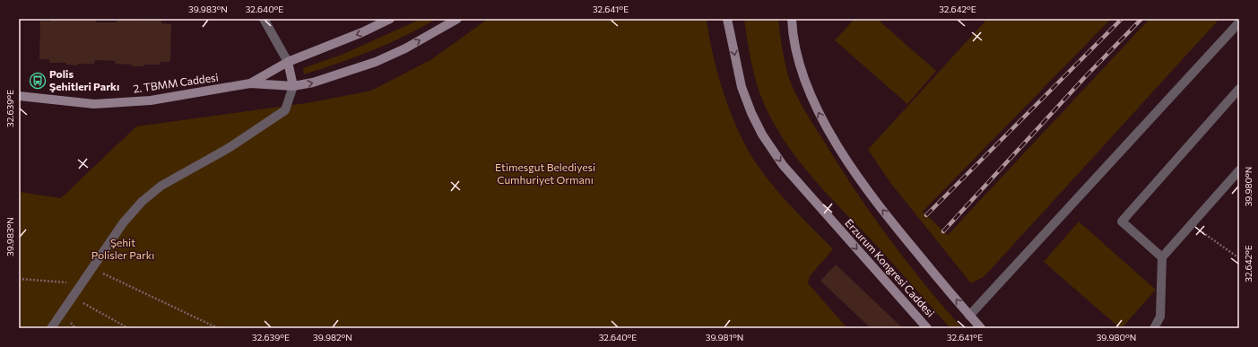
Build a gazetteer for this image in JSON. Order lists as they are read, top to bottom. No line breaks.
{"streets":{"main road":["2. TBMM Caddesi","Erzurum Kongresi Caddesi"]},"parks":["Etimesgut Belediyesi Cumhuriyet Ormanı","Şehit Polisler Parkı"],"places":{"bus stop":["Polis Şehitleri Parkı"]},"coordinates":["39.983°N","32.640°E","32.641°E","32.642°E","32.639°E","39.980°N","39.982°N","39.981°N"]}
